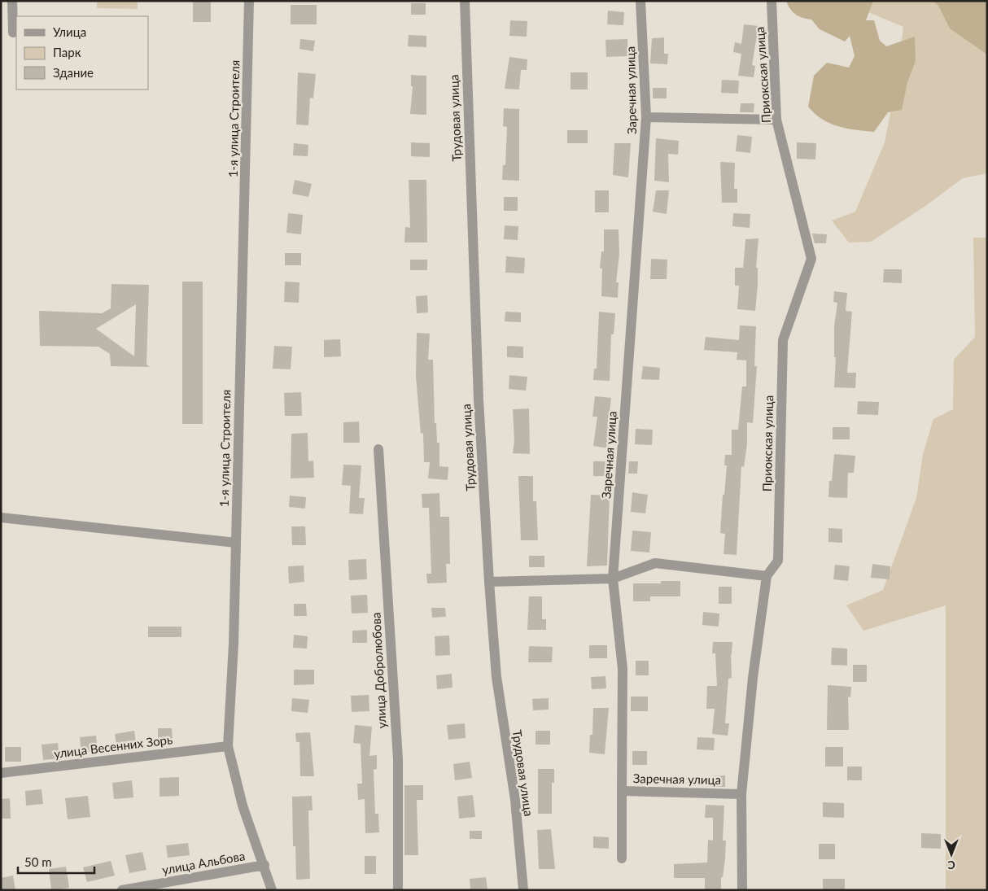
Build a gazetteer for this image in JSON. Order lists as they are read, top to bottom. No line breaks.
{"streets":{"street":["Приокская улица","Заречная улица","Трудовая улица","1-я улица Строителя","улица Добролюбова","улица Весенних Зорь","улица Альбова"]},"crossings":[["Приокская улица","Заречная улица"],["1-я улица Строителя","улица Весенних Зорь"],["1-я улица Строителя","улица Альбова"]],"legend":["Улица","Парк","Здание"],"scale_bar":"50 m","north":"bottom"}
